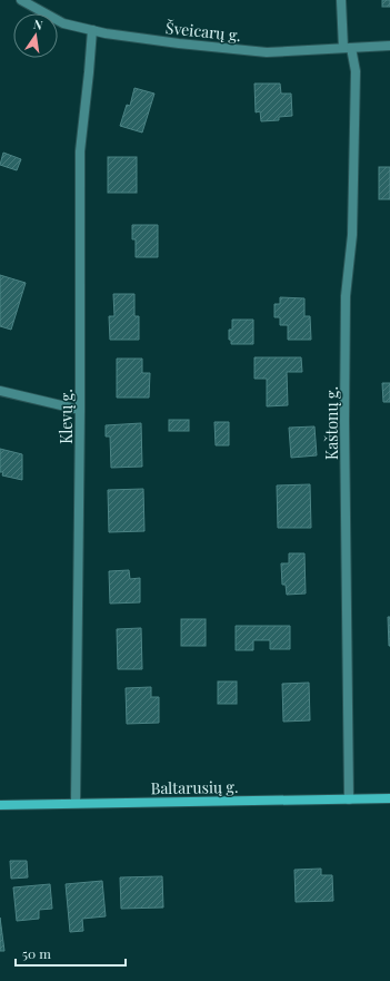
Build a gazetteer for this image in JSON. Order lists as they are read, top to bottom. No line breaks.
{"streets":{"main road":["Baltarusių g."],"street":["Šveicarų g.","Klevų g.","Kaštonų g."]},"crossings":[["Šveicarų g.","Klevų g."],["Šveicarų g.","Kaštonų g."],["Klevų g.","Baltarusių g."],["Kaštonų g.","Baltarusių g."]],"scale_bar":"50 m","north":"top"}
